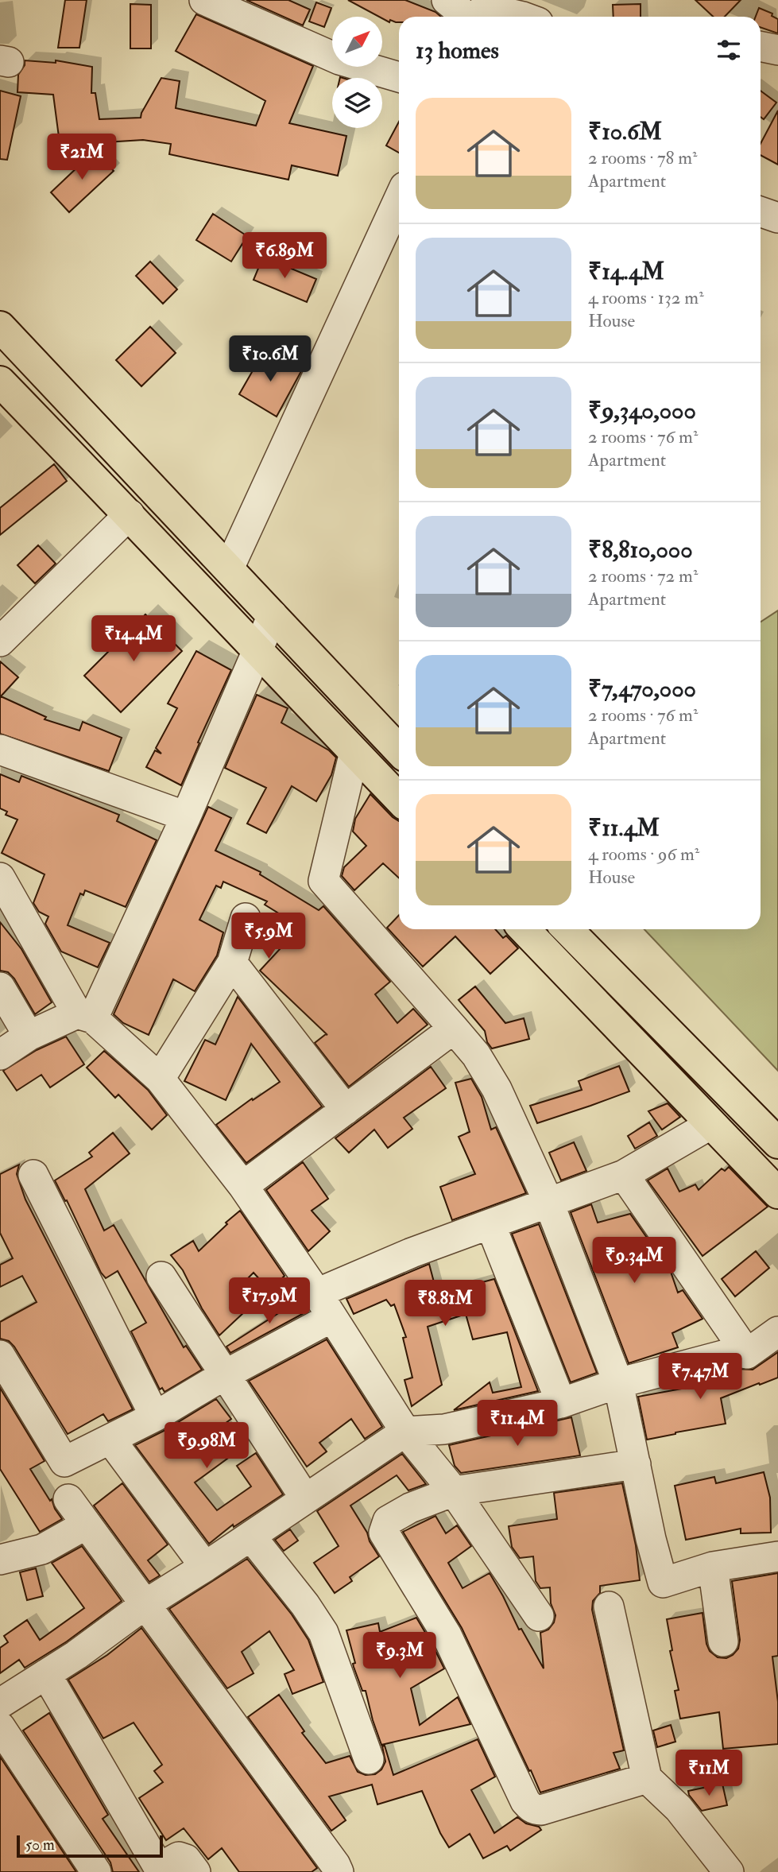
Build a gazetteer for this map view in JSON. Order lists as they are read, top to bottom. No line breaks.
{"scale_bar":"50 m","north":"top right","page":{"heading":"13 homes","list":[{"name":"₹10.6M","note":"2 rooms · 78 m² · Apartment"},{"name":"₹14.4M","note":"4 rooms · 132 m² · House"},{"name":"₹9,340,000","note":"2 rooms · 76 m² · Apartment"},{"name":"₹8,810,000","note":"2 rooms · 72 m² · Apartment"},{"name":"₹7,470,000","note":"2 rooms · 76 m² · Apartment"},{"name":"₹11.4M","note":"4 rooms · 96 m² · House"}],"price":["₹21M","₹6.89M","₹10.6M","₹14.4M","₹5.9M","₹9.34M","₹17.9M","₹8.81M","₹7.47M","₹11.4M","₹9.98M","₹9.3M","₹11M"],"scale":"50 m"}}
